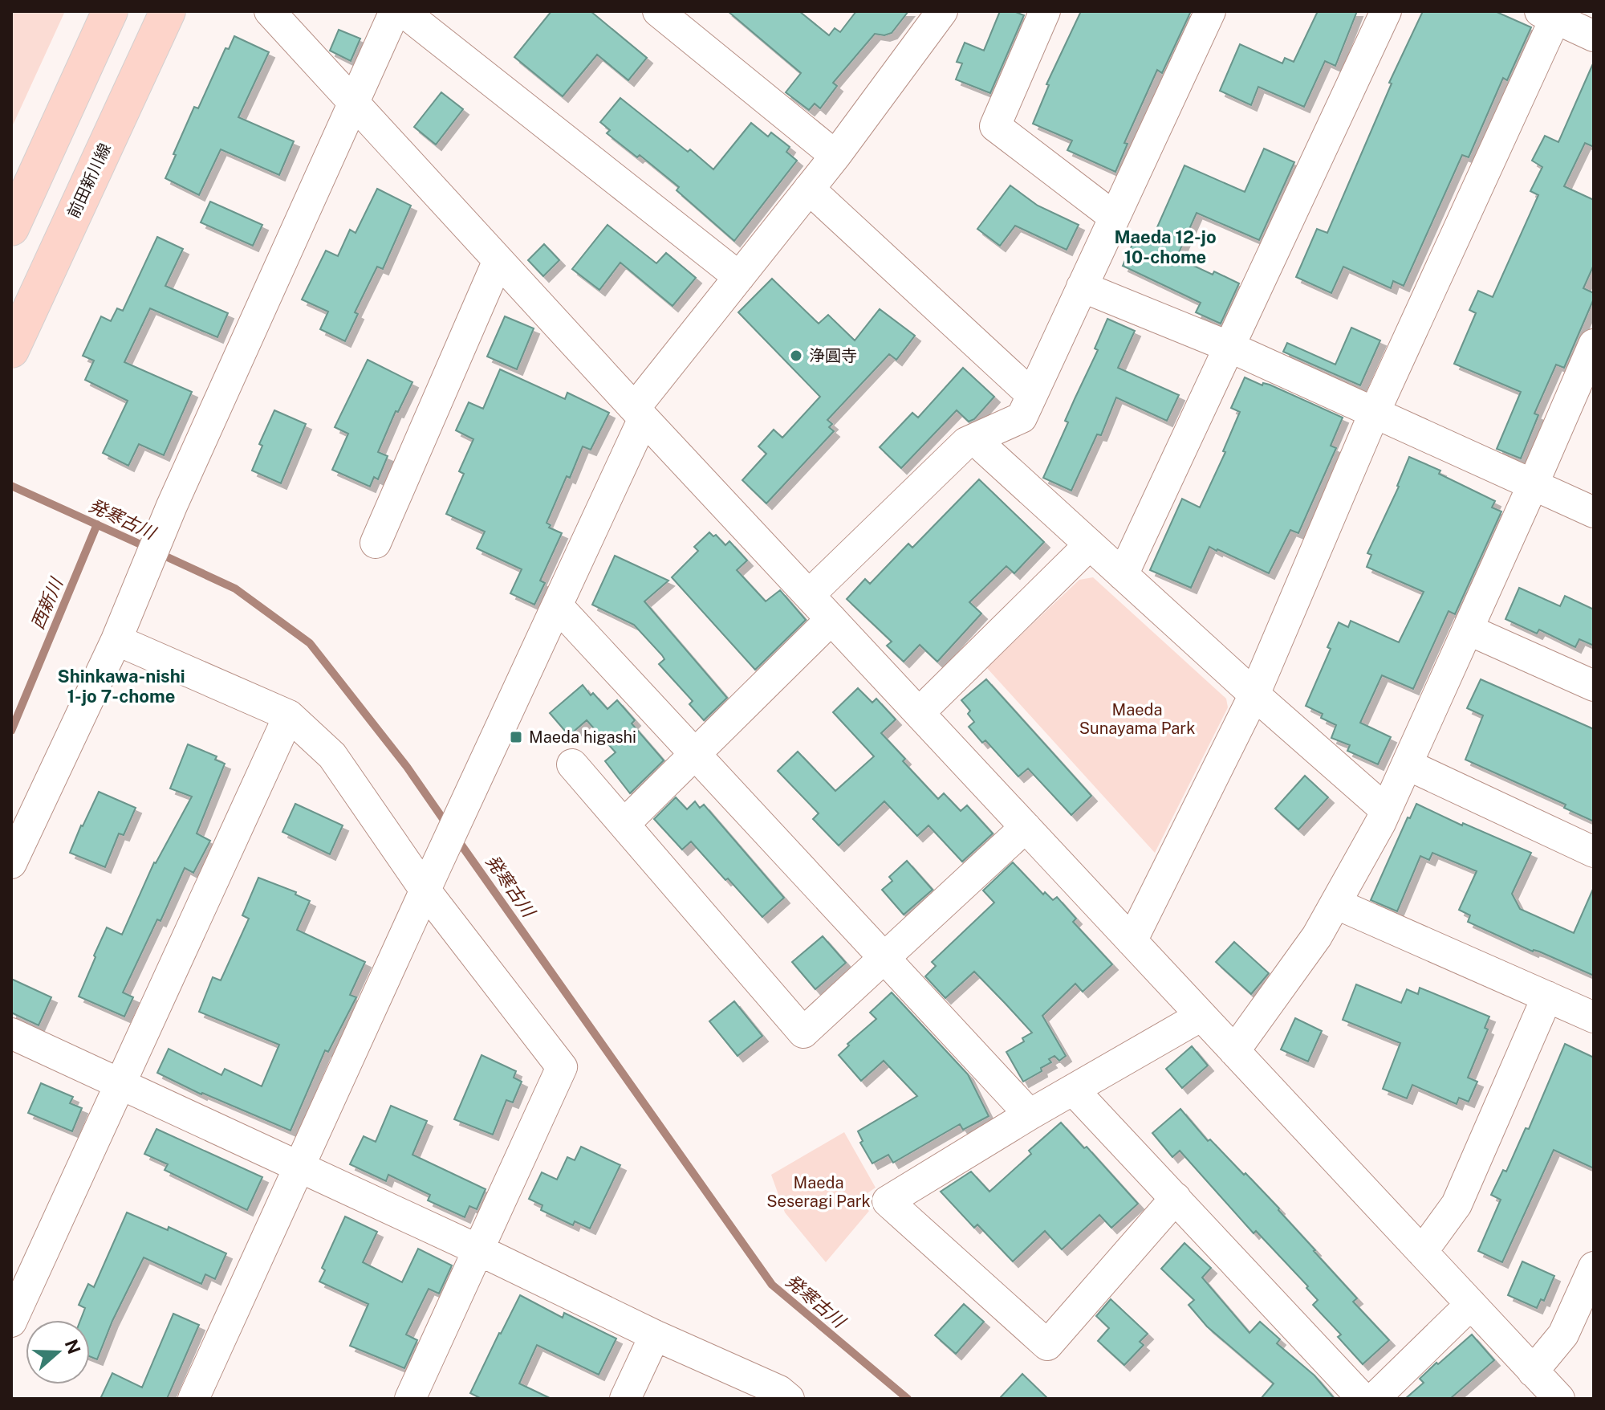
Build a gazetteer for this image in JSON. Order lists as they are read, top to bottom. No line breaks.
{"streets":{"main road":["前田新川線"]},"districts":["Maeda 12-jo 10-chome","Shinkawa-nishi 1-jo 7-chome"],"water":["発寒古川","西新川"],"parks":["Maeda Sunayama Park","Maeda Seseragi Park"],"places":{"other":["浄圓寺"],"transit":["Maeda higashi"]},"north":"right"}
